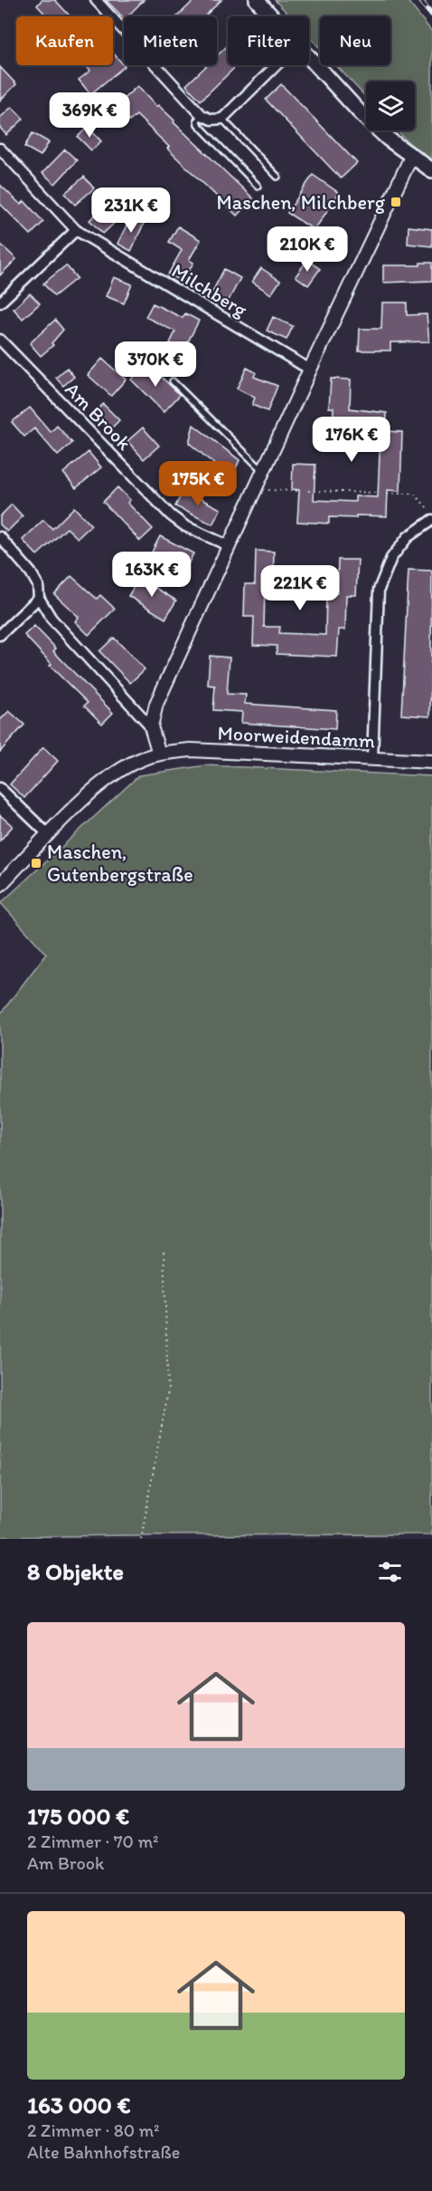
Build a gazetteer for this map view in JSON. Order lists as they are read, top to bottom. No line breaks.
{"streets":{"street":["Milchberg","Am Brook","Moorweidendamm"]},"places":{"transit":["Maschen, Milchberg","Maschen, Gutenbergstraße"]},"page":{"chip":["Kaufen","Mieten","Filter","Neu"],"price":["369K €","231K €","210K €","370K €","176K €","175K €","163K €","221K €"],"heading":"8 Objekte","list":[{"name":"175 000 €","note":"2 Zimmer · 70 m² · Am Brook"},{"name":"163 000 €","note":"2 Zimmer · 80 m² · Alte Bahnhofstraße"}]}}
